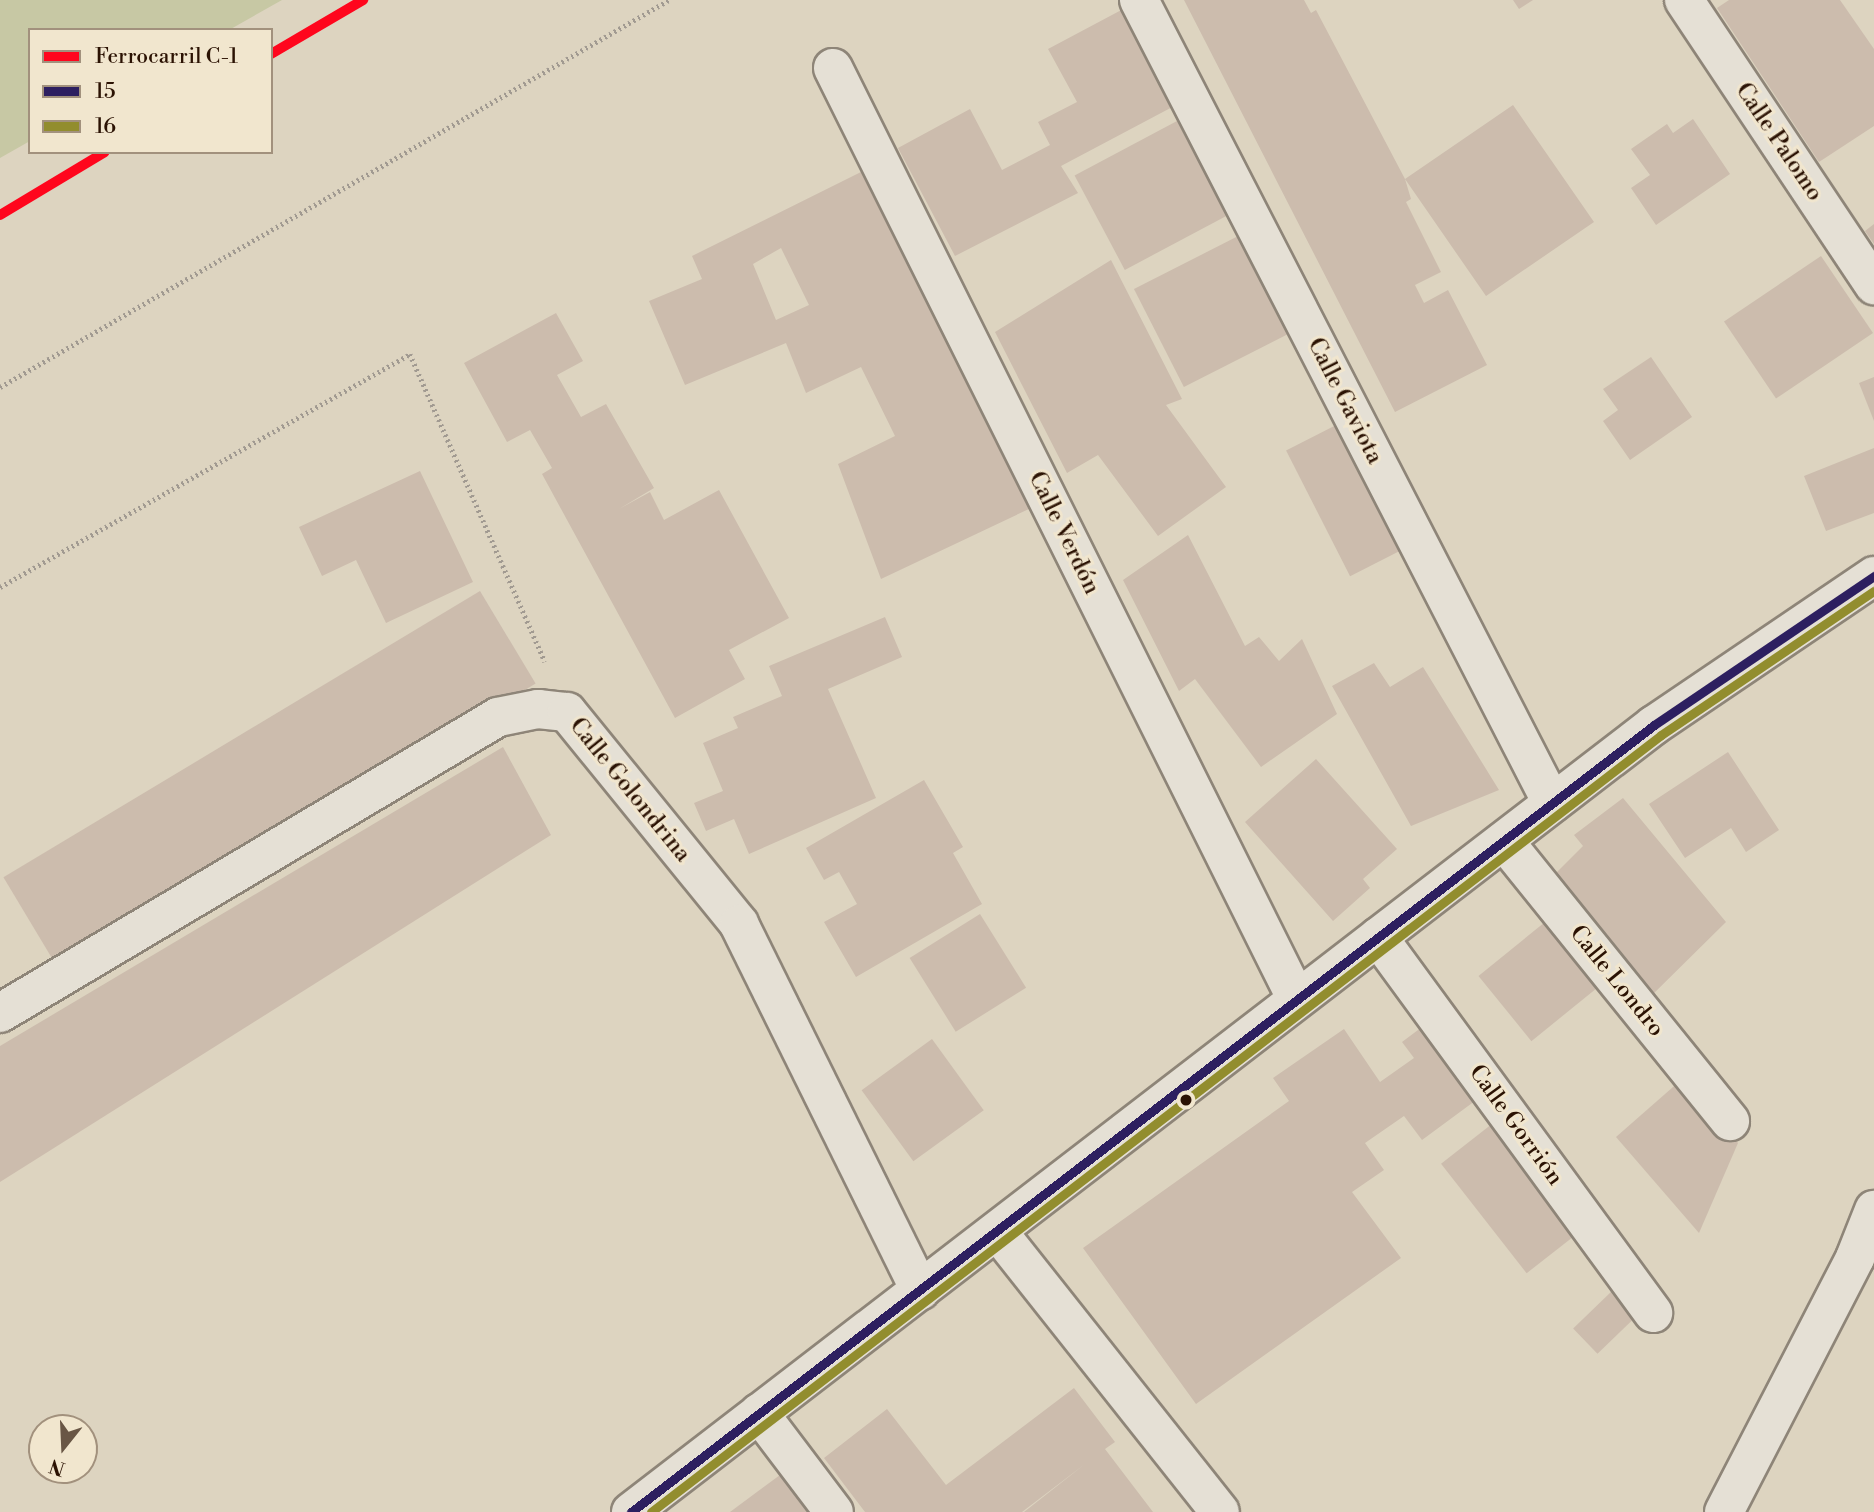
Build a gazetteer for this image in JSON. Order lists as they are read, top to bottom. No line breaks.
{"streets":{"street":["Calle Palomo","Calle Gaviota","Calle Verdón","Calle Golondrina","Calle Londro","Calle Gorrión"]},"lines":["rail line C-1","transit line 15","transit line 16"],"legend":["Ferrocarril C-1","15","16"],"north":"bottom"}
